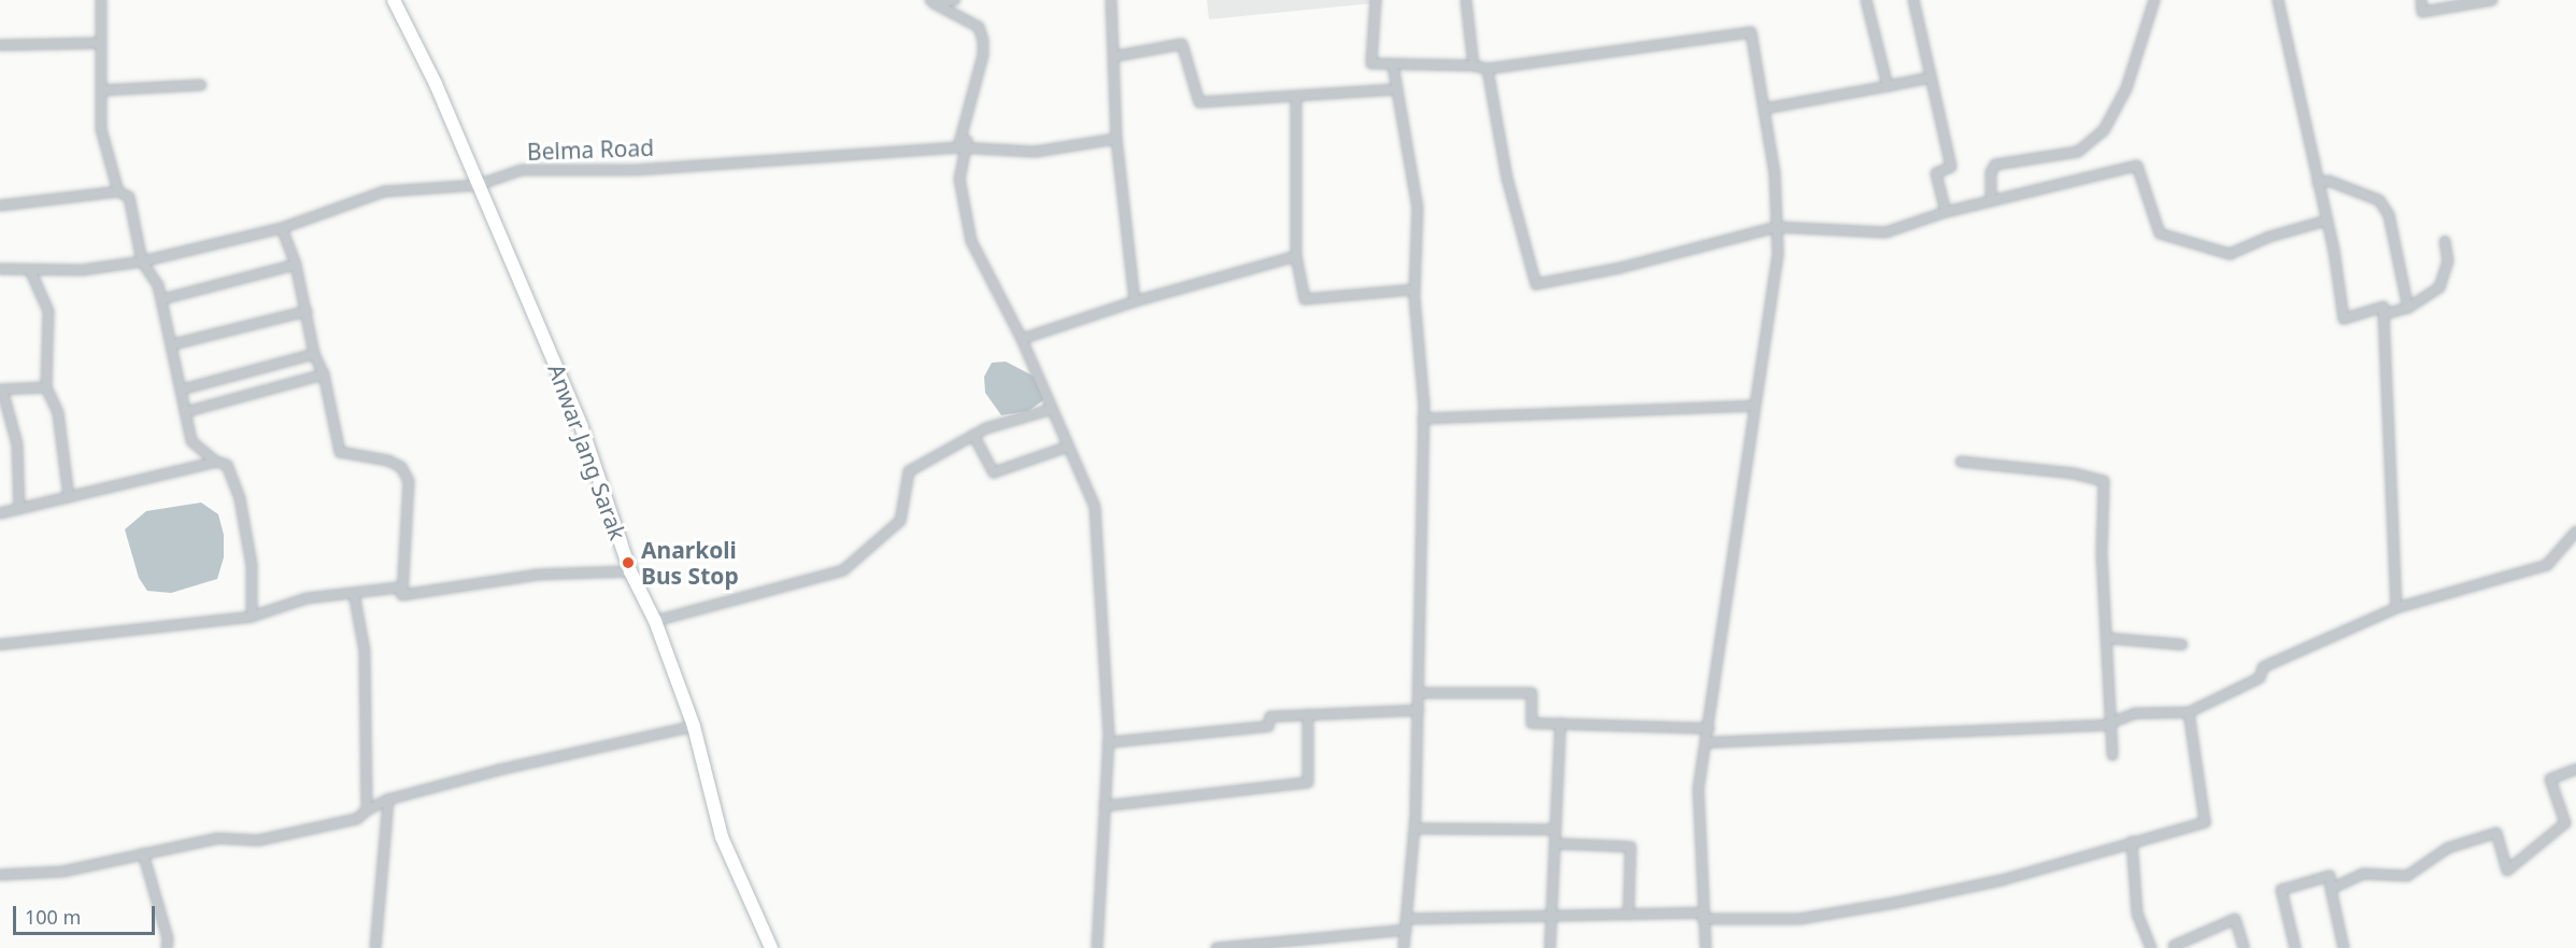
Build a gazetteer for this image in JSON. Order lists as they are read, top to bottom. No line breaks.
{"streets":{"main road":["Anwar Jang Sarak"],"street":["Belma Road"]},"crossings":[["Belma Road","Anwar Jang Sarak"]],"places":["Anarkoli Bus Stop"],"scale_bar":"100 m"}
